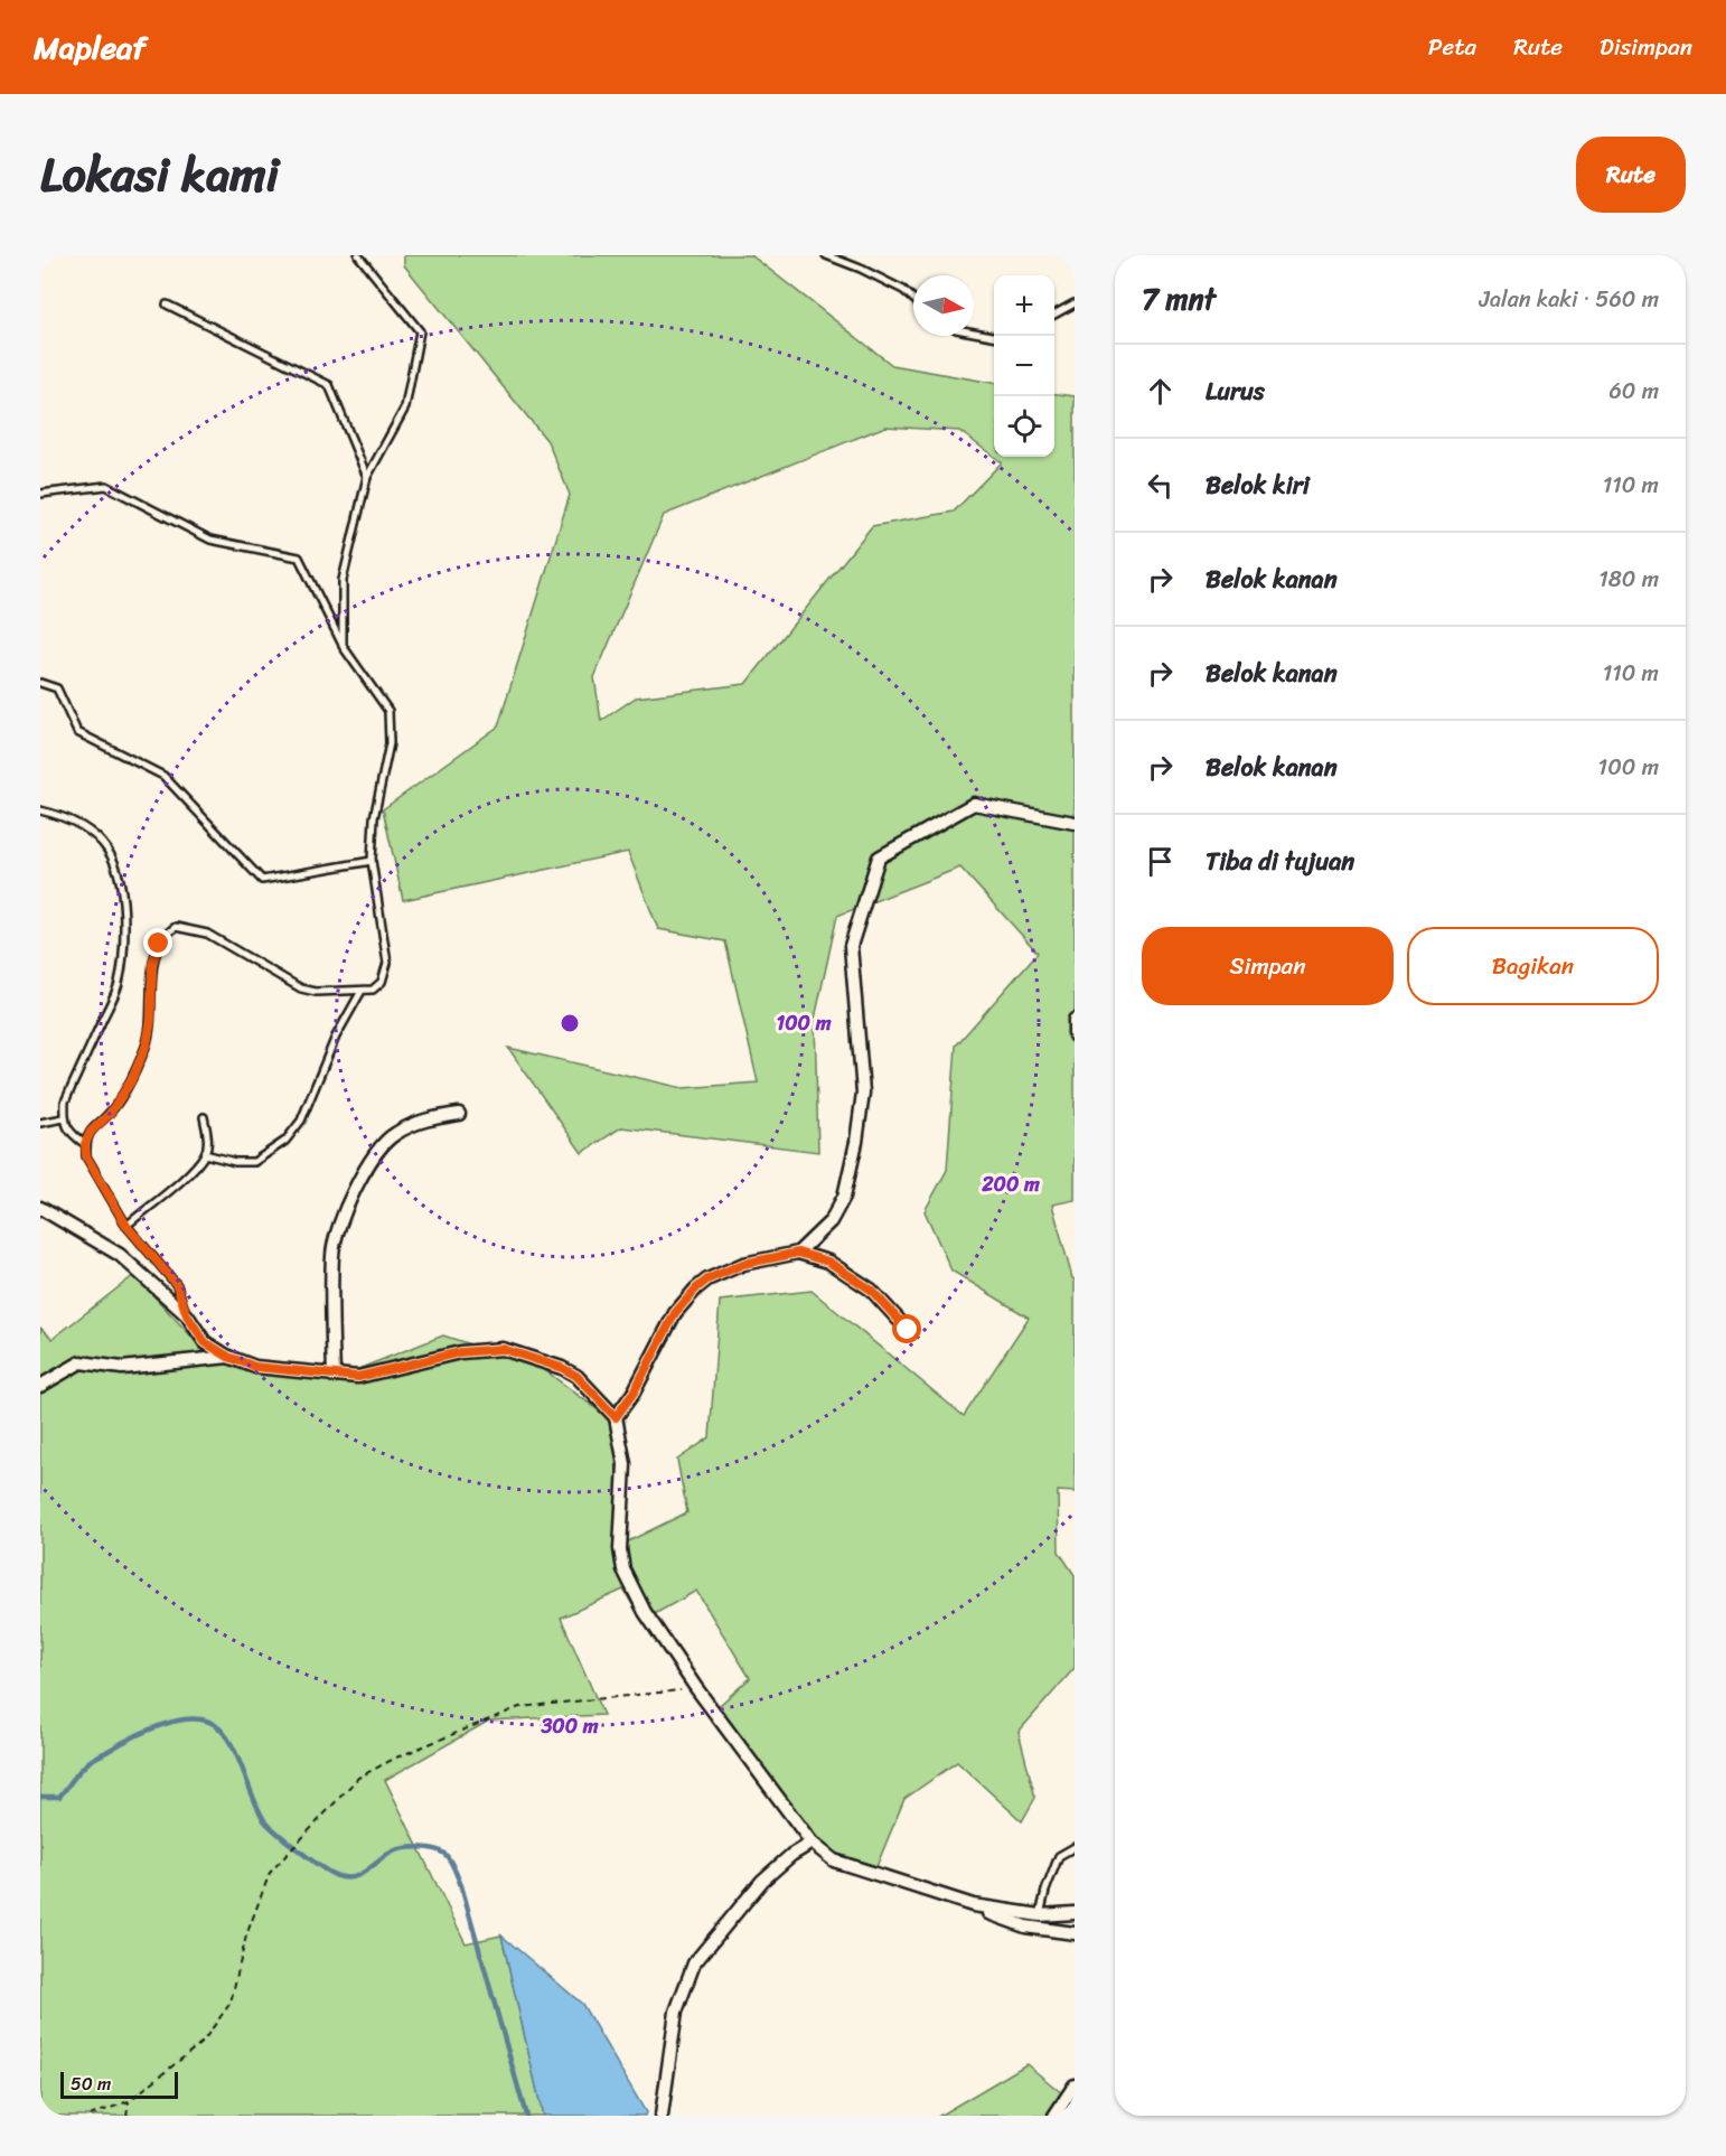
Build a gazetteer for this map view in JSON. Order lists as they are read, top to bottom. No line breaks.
{"scale_bar":"50 m","north":"right","page":{"header":"Mapleaf","nav":["Peta","Rute","Disimpan"],"title":"Lokasi kami","buttons":["Rute",["Simpan","Bagikan"]],"heading":["7 mnt","Jalan kaki · 560 m"],"map_buttons":["+","−"],"list":[["Lurus","60 m"],["Belok kiri","110 m"],["Belok kanan","180 m"],["Belok kanan","110 m"],["Belok kanan","100 m"],"Tiba di tujuan"],"scale":"50 m"},"rings":["100 m","200 m","300 m"]}
